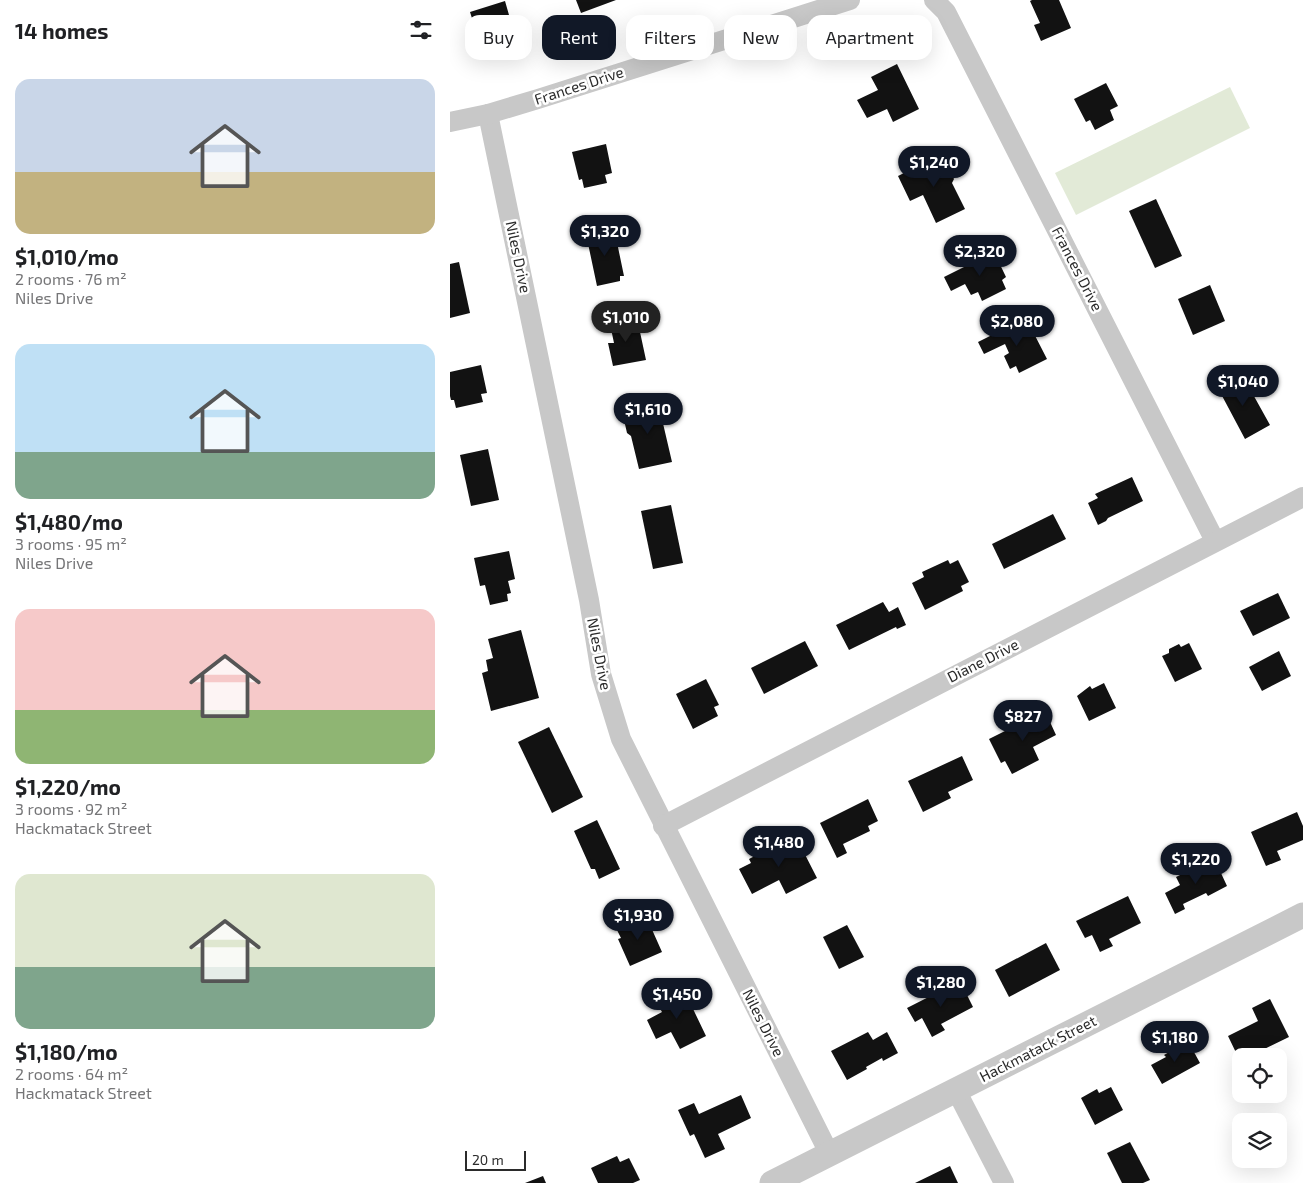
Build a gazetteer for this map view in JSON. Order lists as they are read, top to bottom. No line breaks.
{"streets":{"street":["Frances Drive","Niles Drive","Diane Drive","Hackmatack Street"]},"crossings":[["Frances Drive","Niles Drive"],["Frances Drive","Diane Drive"],["Niles Drive","Diane Drive"],["Niles Drive","Hackmatack Street"]],"scale_bar":"20 m","page":{"heading":"14 homes","chip":["Buy","Rent","Filters","New","Apartment"],"list":[{"name":"$1,010/mo","note":"2 rooms · 76 m² · Niles Drive"},{"name":"$1,480/mo","note":"3 rooms · 95 m² · Niles Drive"},{"name":"$1,220/mo","note":"3 rooms · 92 m² · Hackmatack Street"},{"name":"$1,180/mo","note":"2 rooms · 64 m² · Hackmatack Street"}],"price":["$1,240","$1,320","$2,320","$1,010","$2,080","$1,040","$1,610","$827","$1,480","$1,220","$1,930","$1,280","$1,450","$1,180"],"scale":"20 m"}}
